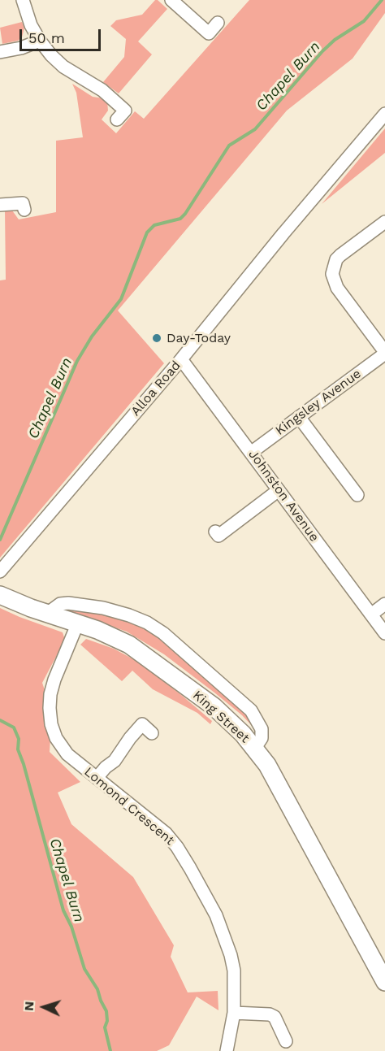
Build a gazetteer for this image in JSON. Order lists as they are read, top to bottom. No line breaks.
{"streets":{"main road":["King Street"],"street":["Alloa Road","Kingsley Avenue","Johnston Avenue","Lomond Crescent"]},"crossings":[["Alloa Road","Johnston Avenue"],["Kingsley Avenue","Johnston Avenue"],["King Street","Lomond Crescent"]],"water":["Chapel Burn"],"places":["Day-Today"],"scale_bar":"50 m","north":"left"}
